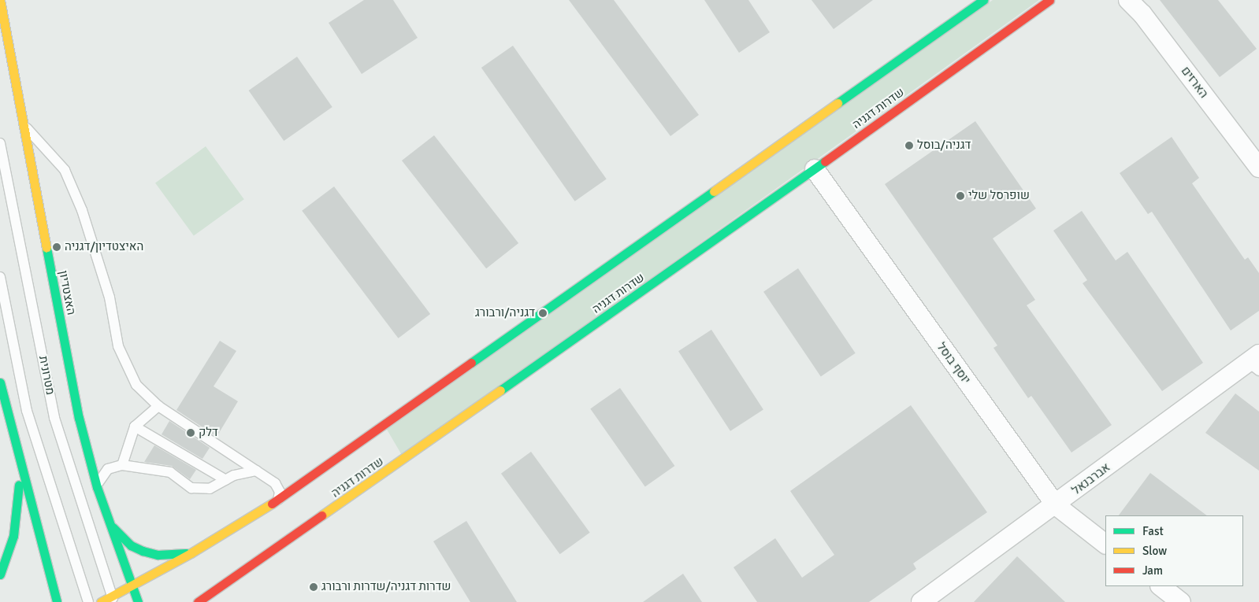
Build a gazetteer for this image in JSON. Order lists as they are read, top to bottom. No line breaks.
{"streets":{"street":["הארזים","שדרות דגניה","האצטדיון","יוסף בוסל","אברבנאל"],"lane":["מטרונית"]},"crossings":[["שדרות דגניה","יוסף בוסל"],["יוסף בוסל","אברבנאל"]],"places":["דגניה/בוסל","שופרסל שלי","האיצטדיון/דגניה","דגניה/ורבורג","דלק","שדרות דגניה/שדרות ורבורג"],"legend":["Fast","Slow","Jam"]}
